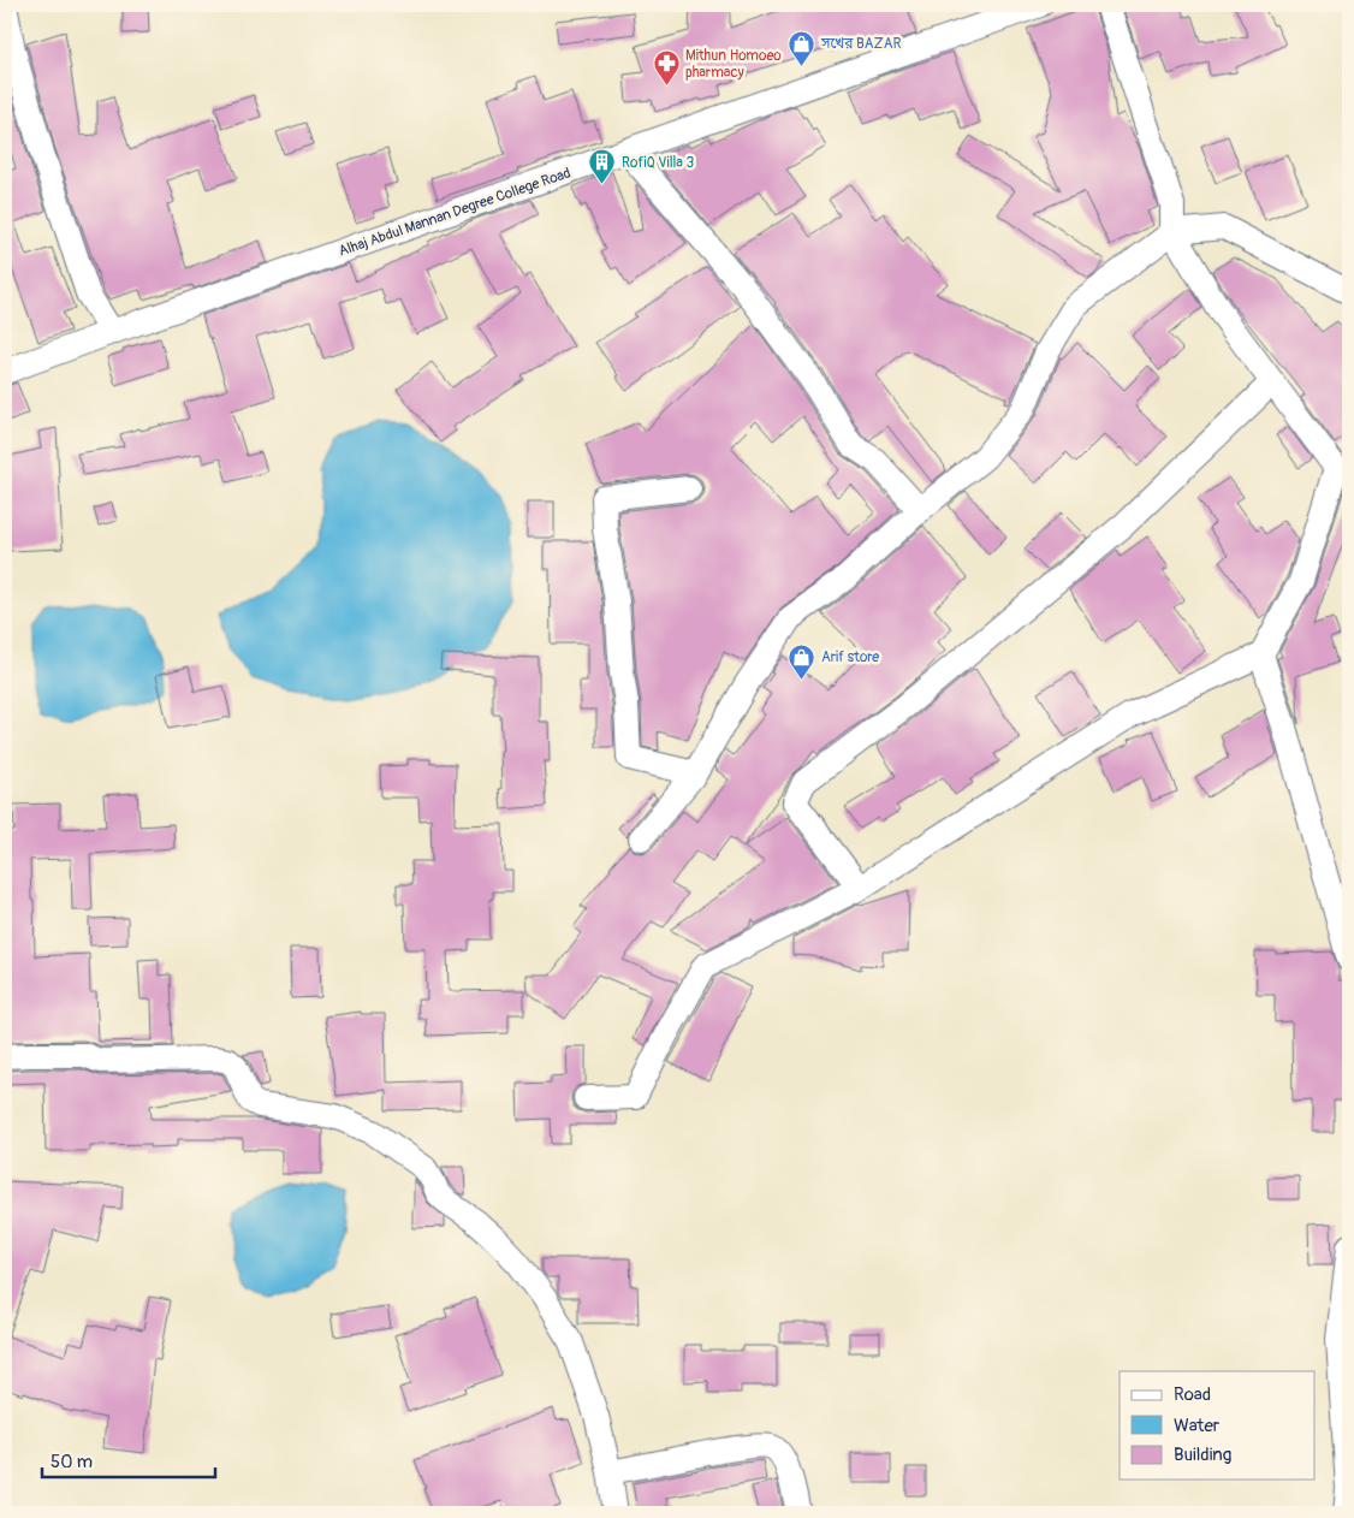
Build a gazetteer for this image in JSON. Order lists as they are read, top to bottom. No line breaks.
{"streets":{"street":["Alhaj Abdul Mannan Degree College Road"]},"places":{"shop":["সখের BAZAR","Arif store"],"pharmacy":["Mithun Homoeo pharmacy"],"building":["RofiQ Villa 3"]},"legend":["Road","Water","Building"],"scale_bar":"50 m"}
